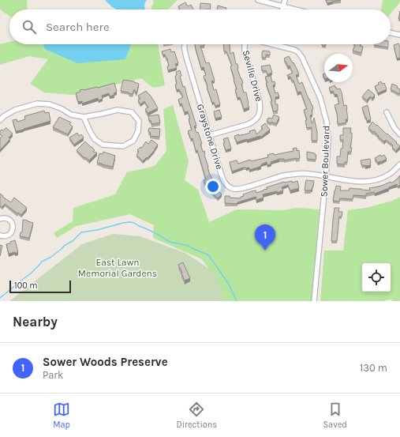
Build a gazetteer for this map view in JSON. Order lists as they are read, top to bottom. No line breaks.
{"streets":{"street":["Seville Drive","Graystone Drive","Sower Boulevard"]},"crossings":[["Seville Drive","Graystone Drive"],["Graystone Drive","Sower Boulevard"]],"parks":["East Lawn Memorial Gardens"],"scale_bar":"100 m","north":"right","page":{"search":"Search here","pins":"1","scale":"100 m","heading":"Nearby","list":[{"mark":"1","name":"Sower Woods Preserve","note":"Park","value":"130 m"}],"nav":["Map","Directions","Saved"]}}
